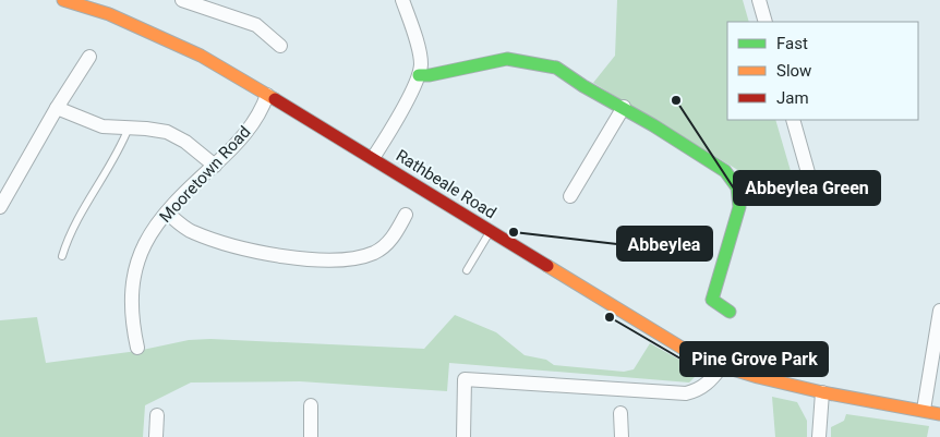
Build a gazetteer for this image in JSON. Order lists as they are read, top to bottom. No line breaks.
{"streets":{"main road":["Rathbeale Road"],"street":["Mooretown Road"]},"crossings":[["Mooretown Road","Rathbeale Road"]],"places":["Abbeylea Green","Abbeylea","Pine Grove Park"],"legend":["Fast","Slow","Jam"]}
